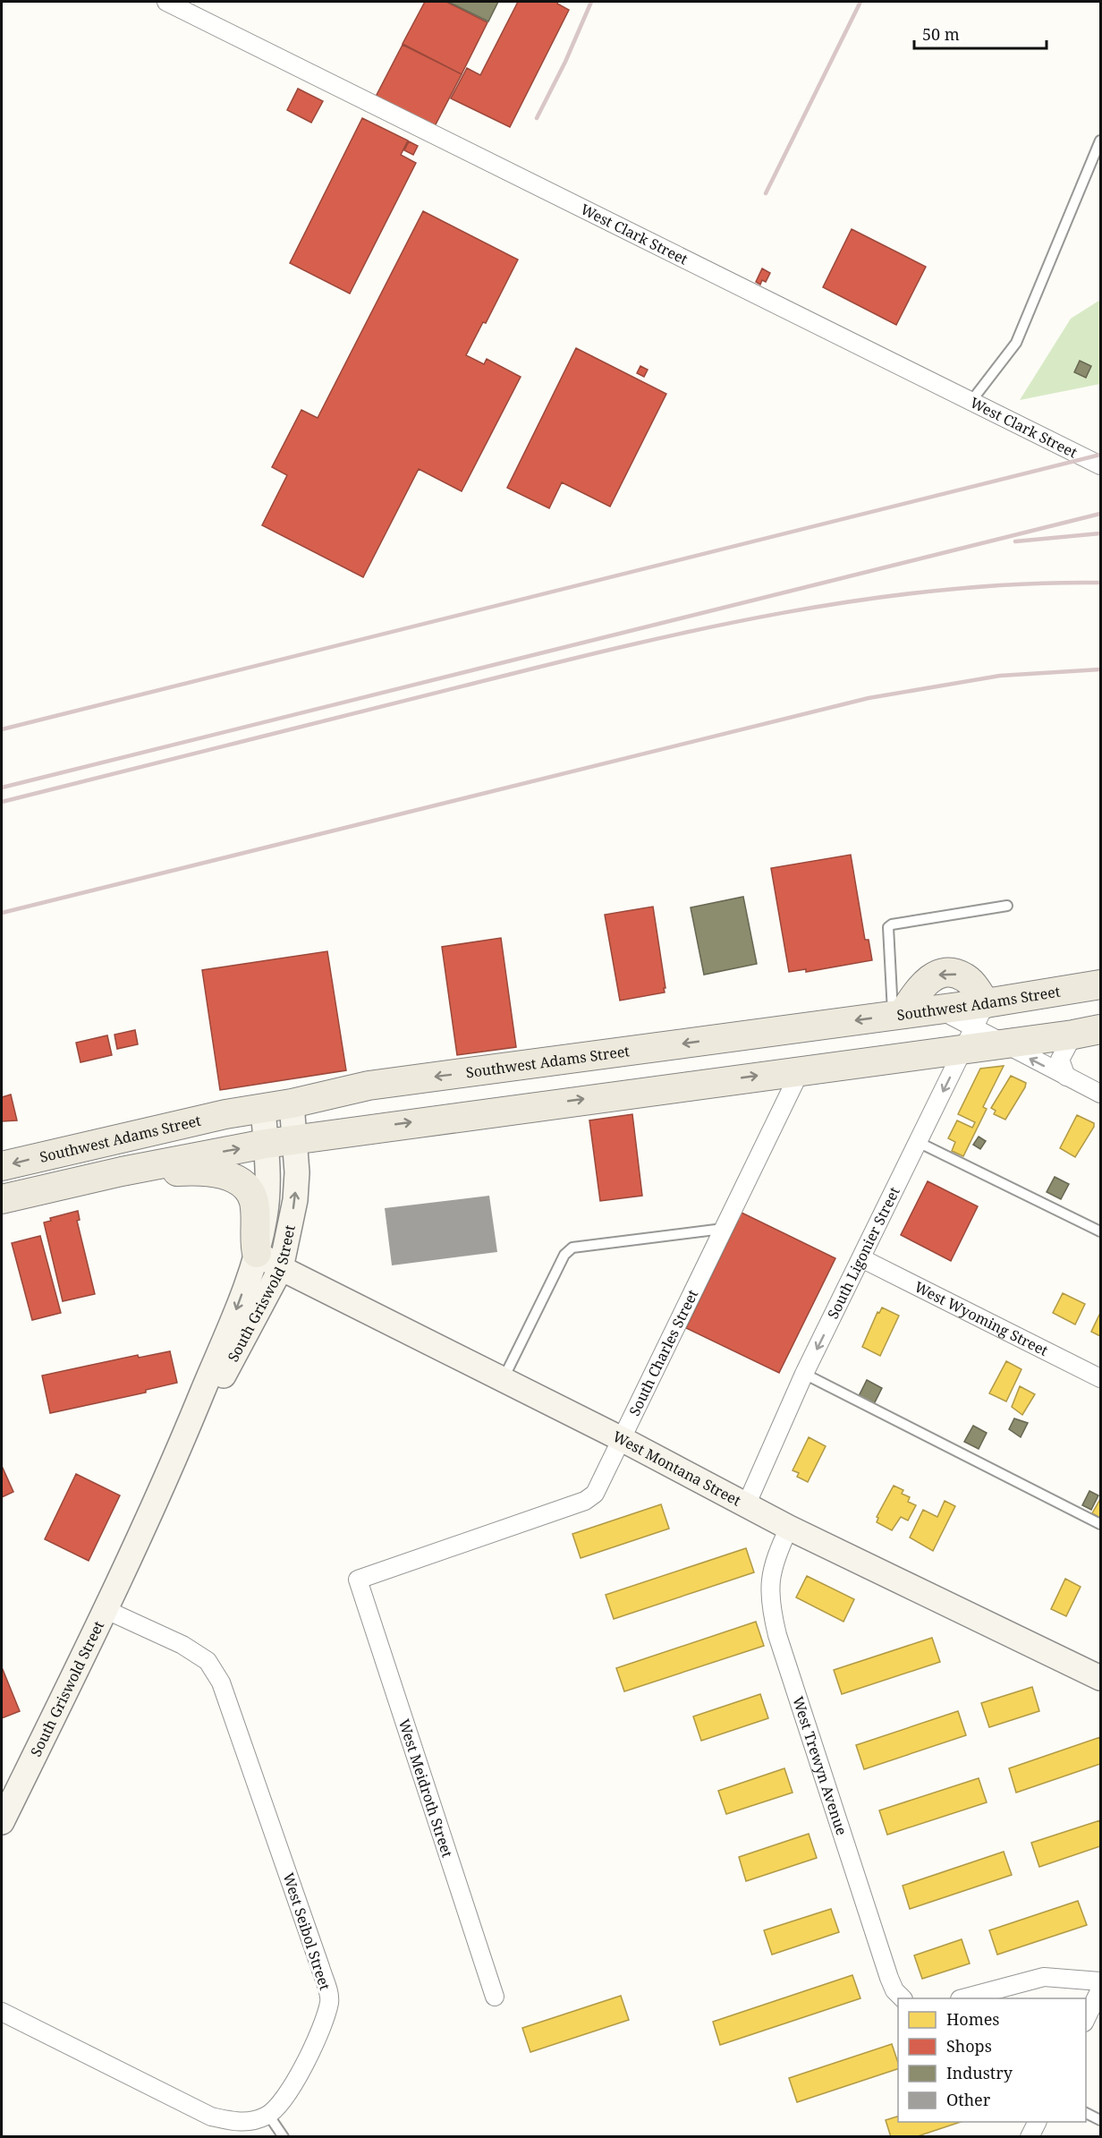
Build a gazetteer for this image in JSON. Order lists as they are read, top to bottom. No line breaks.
{"streets":{"main road":["Southwest Adams Street"],"street":["West Clark Street","South Ligonier Street","South Griswold Street","West Wyoming Street","South Charles Street","West Montana Street","West Trewyn Avenue","West Meidroth Street","West Seibol Street"]},"crossings":[["Southwest Adams Street","South Ligonier Street"],["Southwest Adams Street","South Griswold Street"],["South Ligonier Street","West Wyoming Street"],["South Ligonier Street","West Montana Street"],["South Griswold Street","West Montana Street"],["South Griswold Street","West Seibol Street"],["South Charles Street","West Montana Street"],["South Charles Street","West Meidroth Street"],["West Montana Street","West Trewyn Avenue"]],"one_way":["South Ligonier Street"],"legend":["Homes","Shops","Industry","Other"],"scale_bar":"50 m"}
